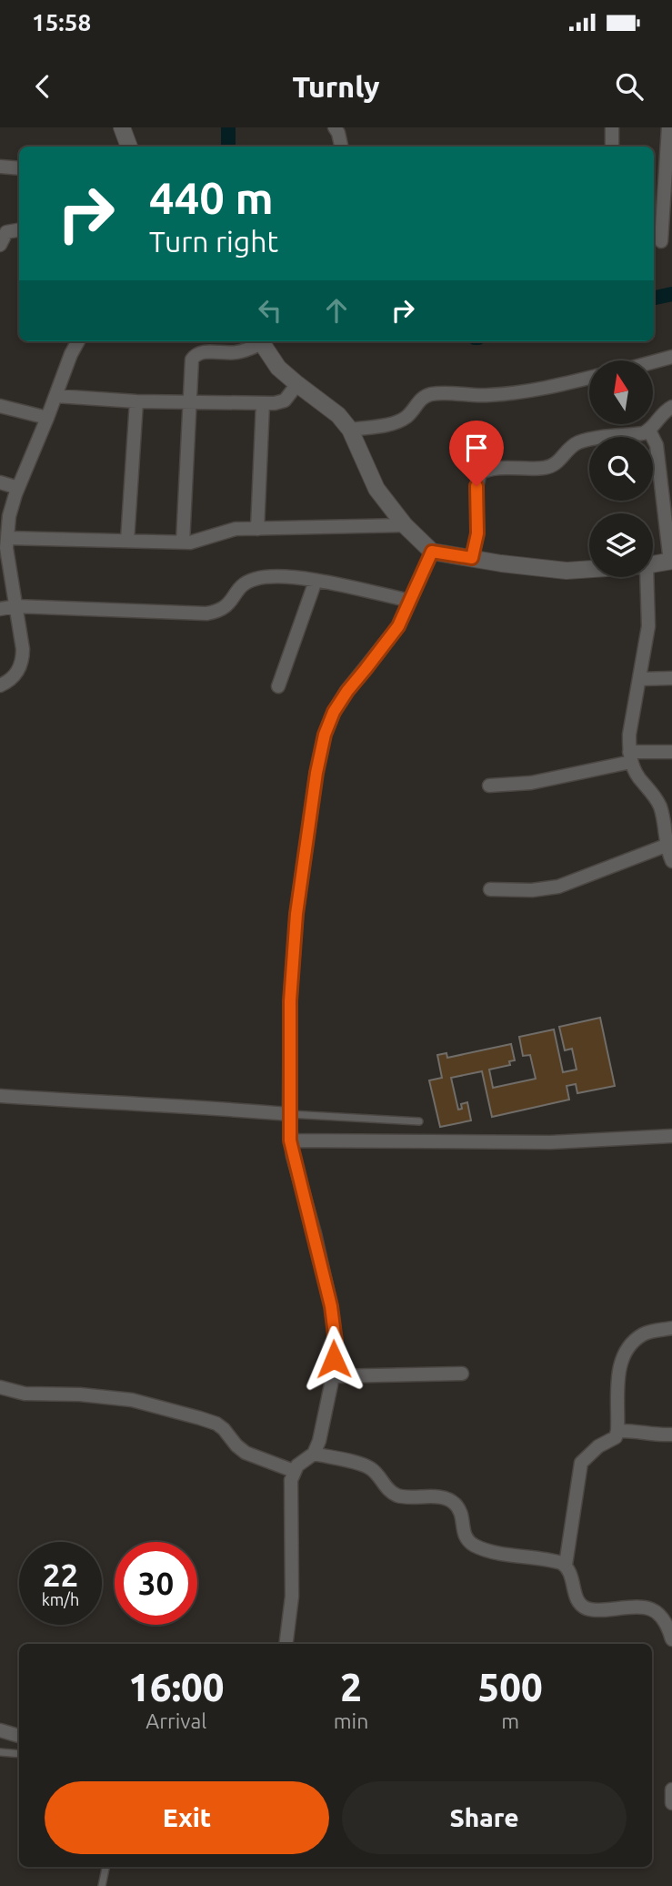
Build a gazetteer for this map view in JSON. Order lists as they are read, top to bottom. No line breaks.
{"north":"top","page":{"status":"15:58","header":"Turnly","turn":["440 m","Turn right"],"speed":"22 km/h","limit":"30","eta":["16:00","Arrival","2","min","500","m"],"buttons":["Exit","Share"]}}
